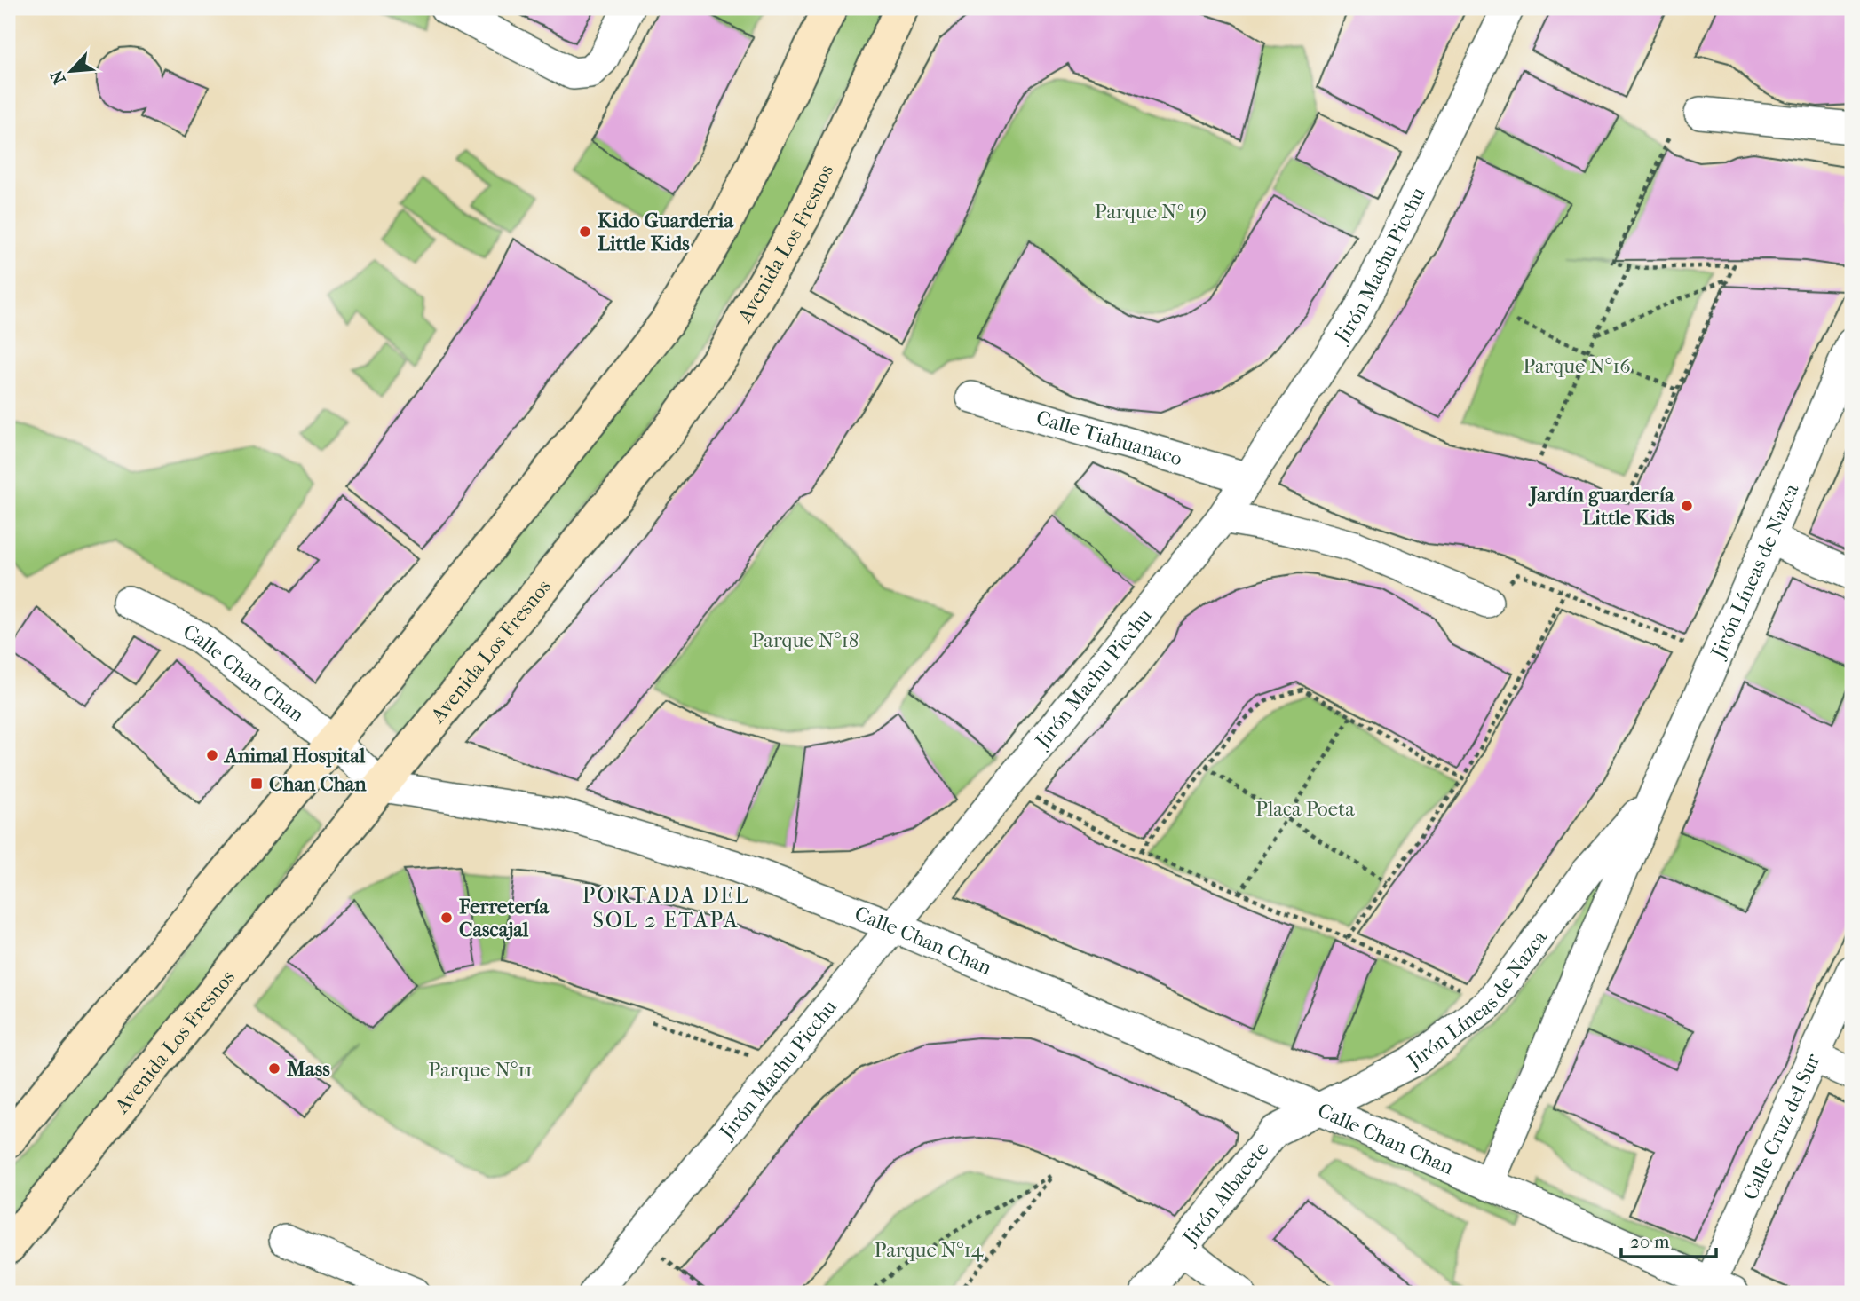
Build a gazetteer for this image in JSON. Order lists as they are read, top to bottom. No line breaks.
{"streets":{"main road":["Avenida Los Fresnos"],"street":["Jirón Machu Picchu","Calle Tiahuanaco","Jirón Líneas de Nazca","Calle Chan Chan","Calle Cruz del Sur","Jirón Albacete"]},"crossings":[["Avenida Los Fresnos","Calle Chan Chan"],["Jirón Machu Picchu","Calle Tiahuanaco"],["Jirón Machu Picchu","Calle Chan Chan"],["Jirón Líneas de Nazca","Calle Chan Chan"],["Jirón Líneas de Nazca","Jirón Albacete"],["Calle Chan Chan","Calle Cruz del Sur"],["Calle Chan Chan","Jirón Albacete"]],"districts":["PORTADA DEL SOL 2 ETAPA"],"parks":["Parque Nº 19","Parque N°16","Parque N°18","Placa Poeta","Parque N°11","Parque N°14"],"places":{"other":["Kido Guarderia Little Kids","Jardín guardería Little Kids","Animal Hospital","Ferretería Cascajal","Mass"],"transit":["Chan Chan"]},"scale_bar":"20 m","north":"bottom left"}
